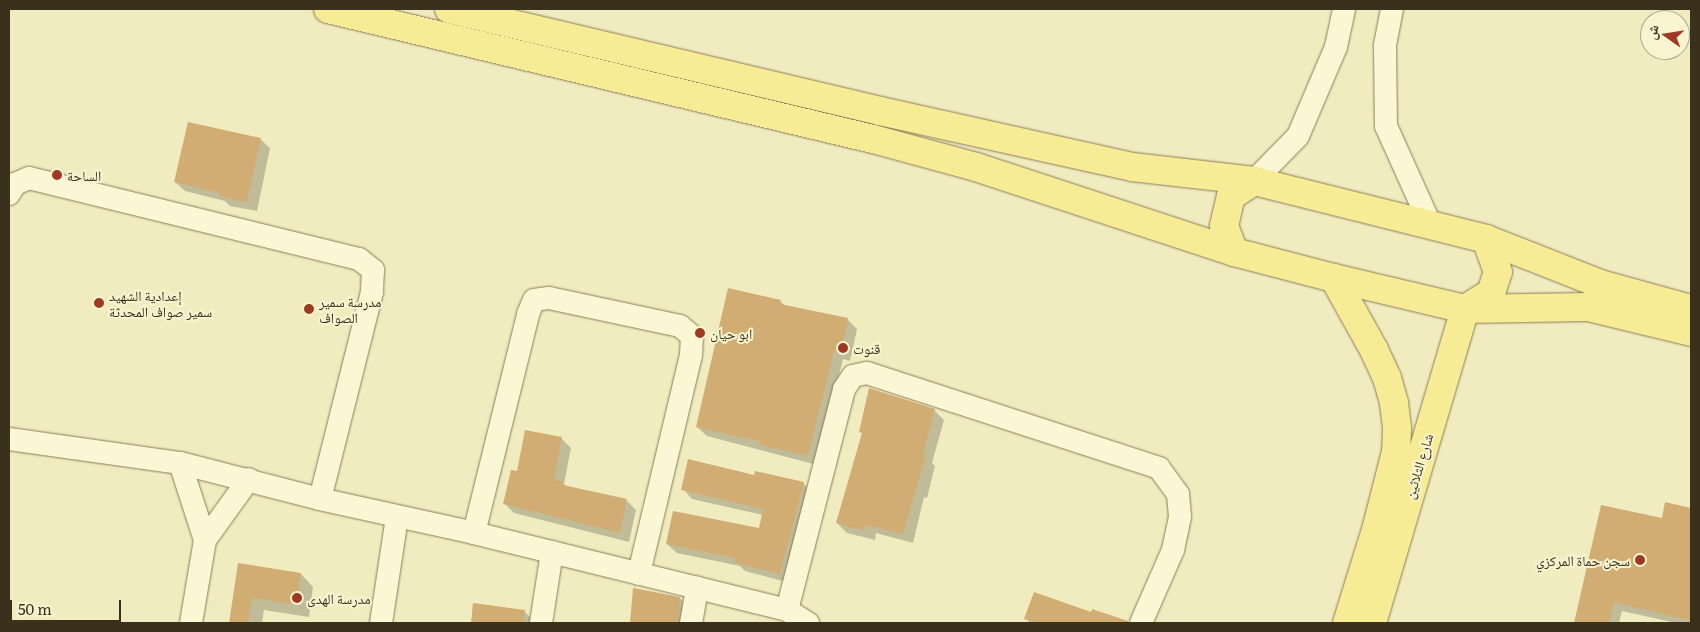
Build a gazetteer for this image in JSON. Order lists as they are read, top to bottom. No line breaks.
{"streets":{"main road":["شارع الثلاثين"]},"places":["الساحة","إعدادية الشهيد سمير صواف المحدثة","مدرسة سمير الصواف","ابو حيان","قنوت","سجن حماة المركزي","مدرسة الهدى"],"scale_bar":"50 m","north":"left"}
